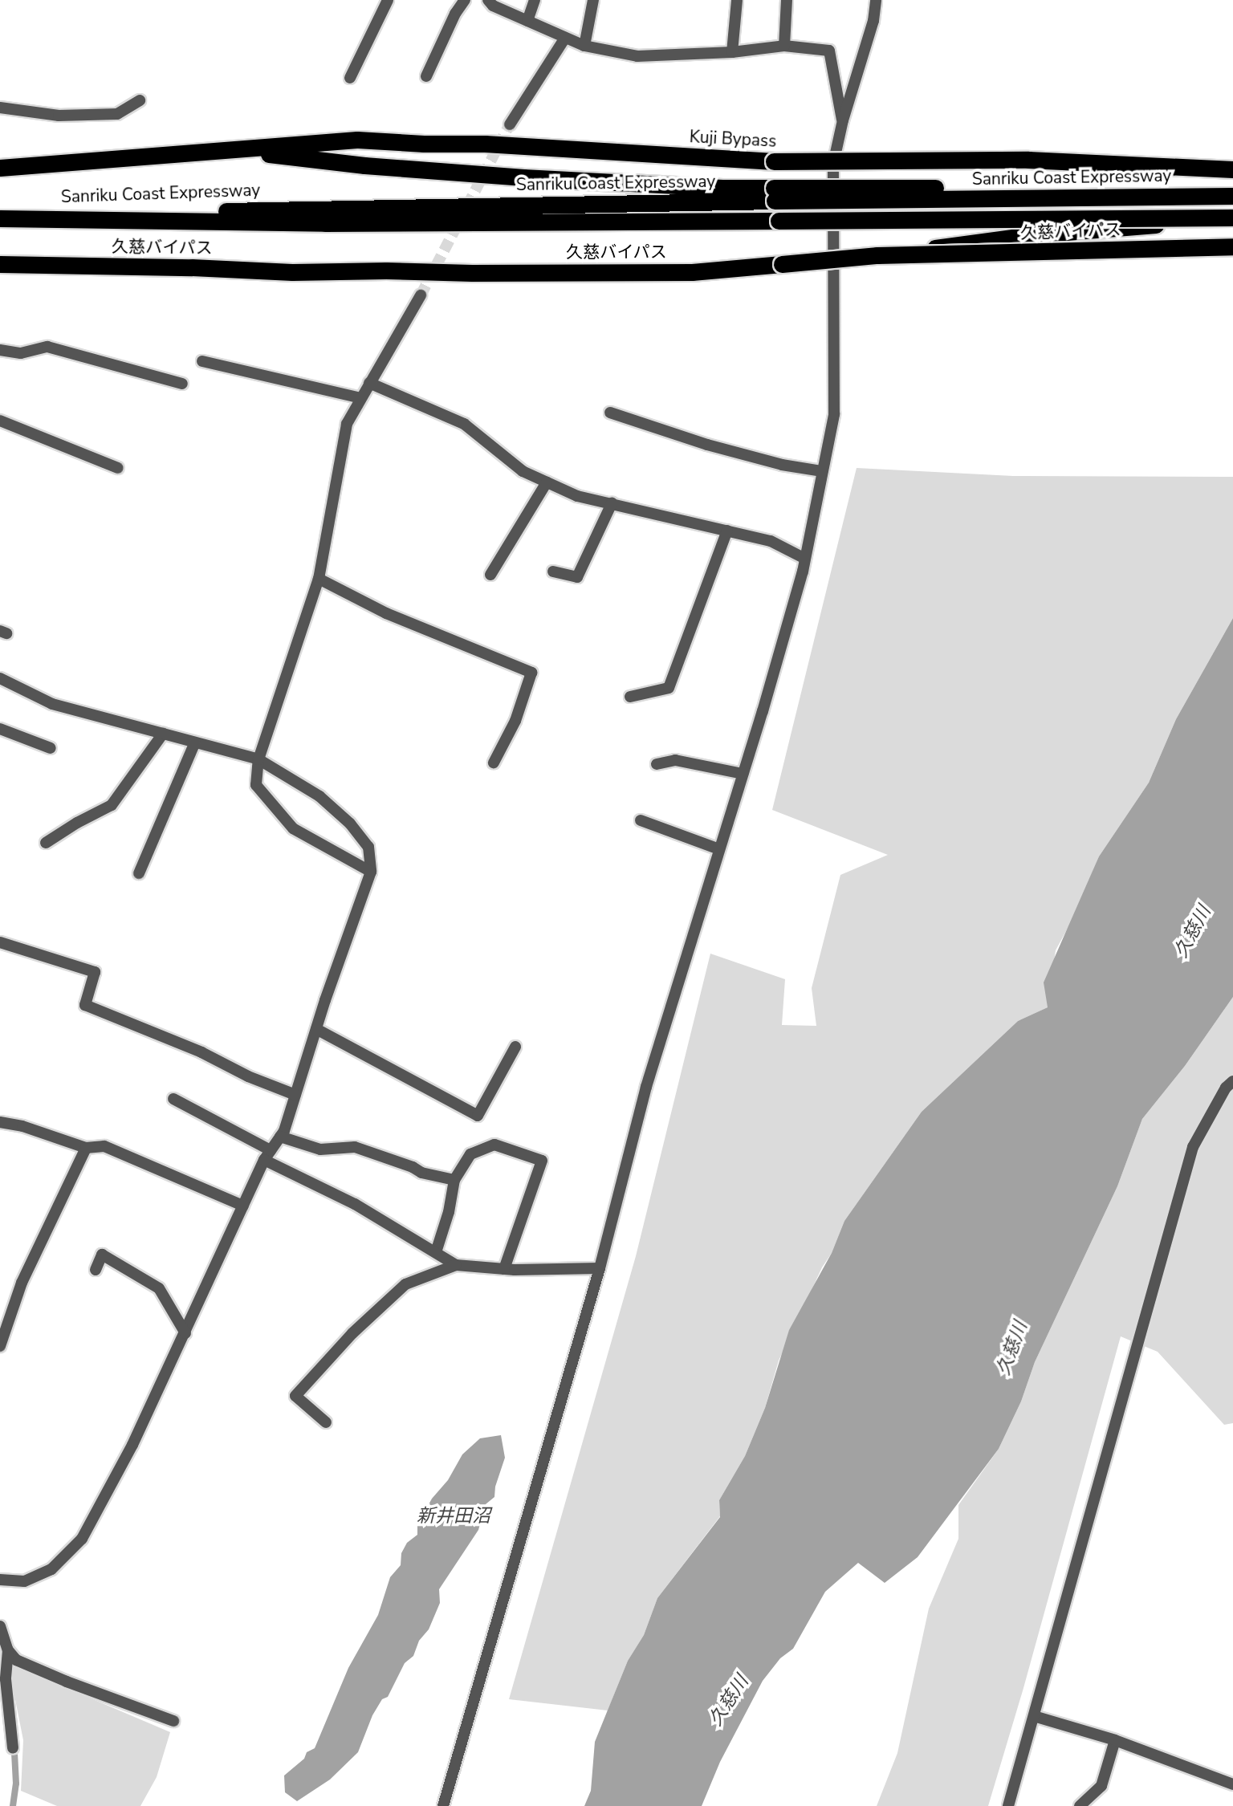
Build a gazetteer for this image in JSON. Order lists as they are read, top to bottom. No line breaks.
{"streets":{"highway":["Kuji Bypass","Sanriku Coast Expressway","久慈バイパス"]},"water":["久慈川","新井田沼"]}
